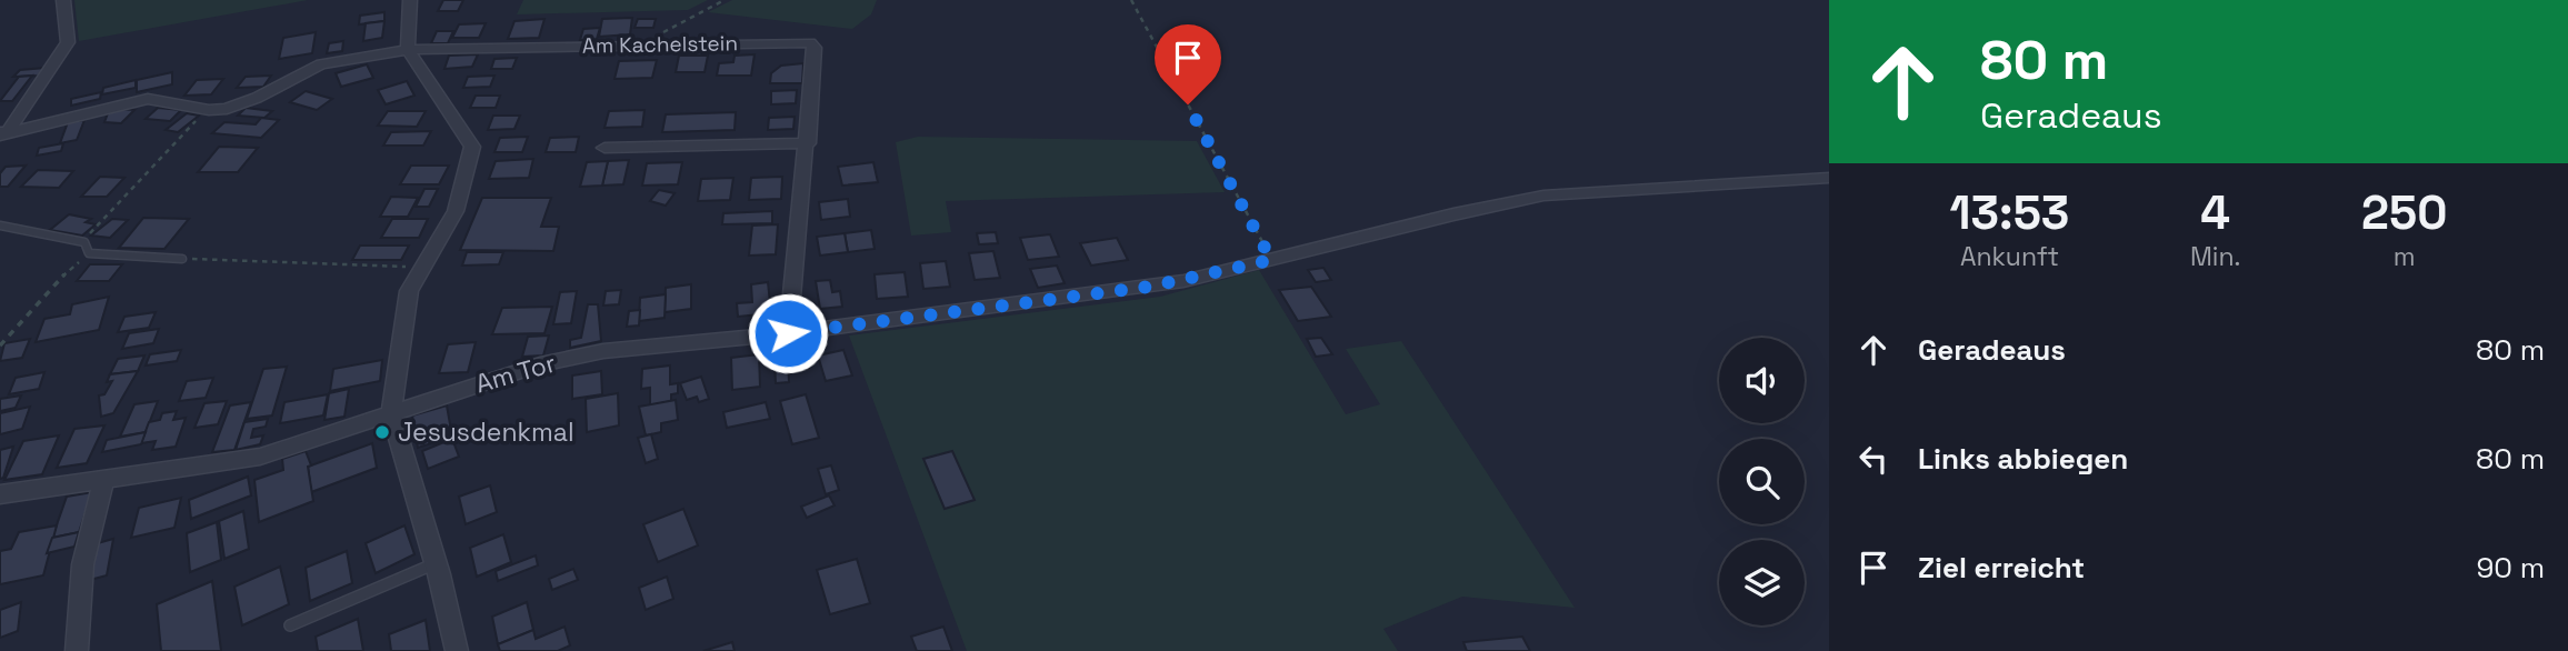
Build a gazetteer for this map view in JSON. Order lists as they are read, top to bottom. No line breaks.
{"streets":{"street":["Am Kachelstein","Am Tor"]},"crossings":[["Am Kachelstein","Am Tor"]],"places":["Jesusdenkmal"],"page":{"turn":["80 m","Geradeaus"],"eta":["13:53","Ankunft","4","Min.","250","m"],"list":[{"name":"Geradeaus","value":"80 m"},{"name":"Links abbiegen","value":"80 m"},{"name":"Ziel erreicht","value":"90 m"}]}}
